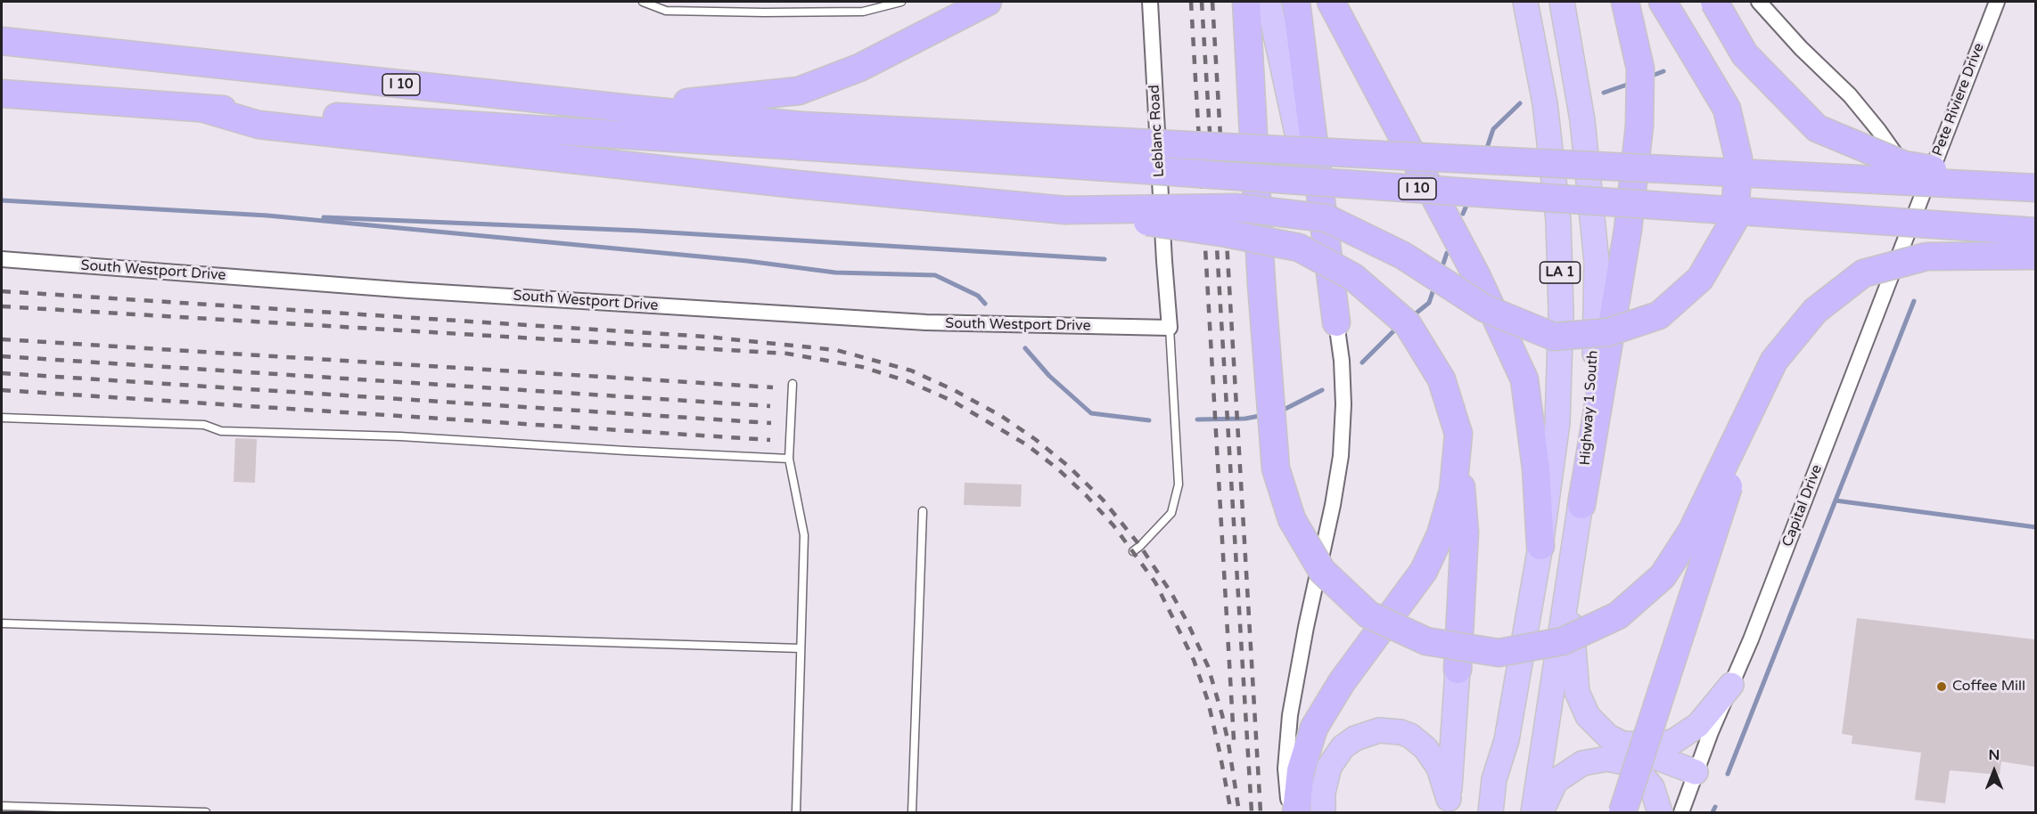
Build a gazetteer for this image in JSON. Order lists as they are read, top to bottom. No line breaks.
{"streets":{"highway":["I 10","LA 1","Highway 1 South"],"street":["Pete Riviere Drive","Leblanc Road","South Westport Drive","Capital Drive"]},"crossings":[["Pete Riviere Drive","Capital Drive"],["Leblanc Road","South Westport Drive"]],"places":["Coffee Mill"],"north":"top"}
